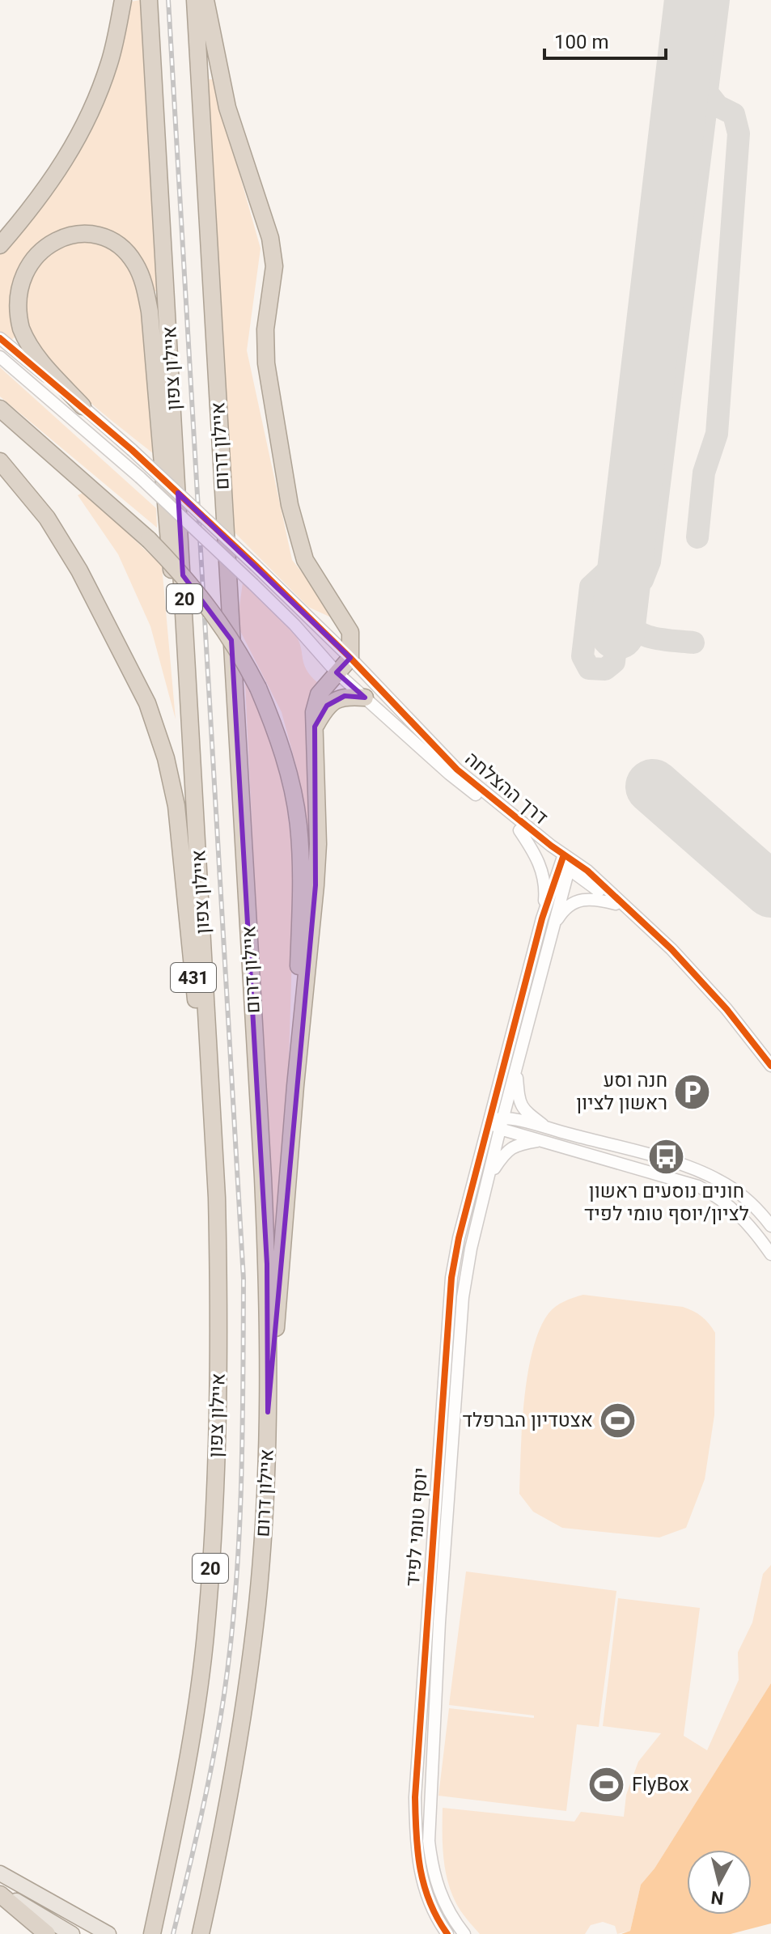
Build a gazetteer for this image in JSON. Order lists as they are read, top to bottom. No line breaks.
{"streets":{"highway":["איילון צפון","איילון דרום","20","431"],"street":["דרך ההצלחה","יוסף טומי לפיד"]},"crossings":[["איילון צפון","431"],["דרך ההצלחה","יוסף טומי לפיד"]],"places":{"parking":["חנה וסע ראשון לציון"],"bus stop":["חונים נוסעים ראשון לציון/יוסף טומי לפיד"],"sports":["אצטדיון הברפלד","FlyBox"]},"scale_bar":"100 m","north":"bottom"}
